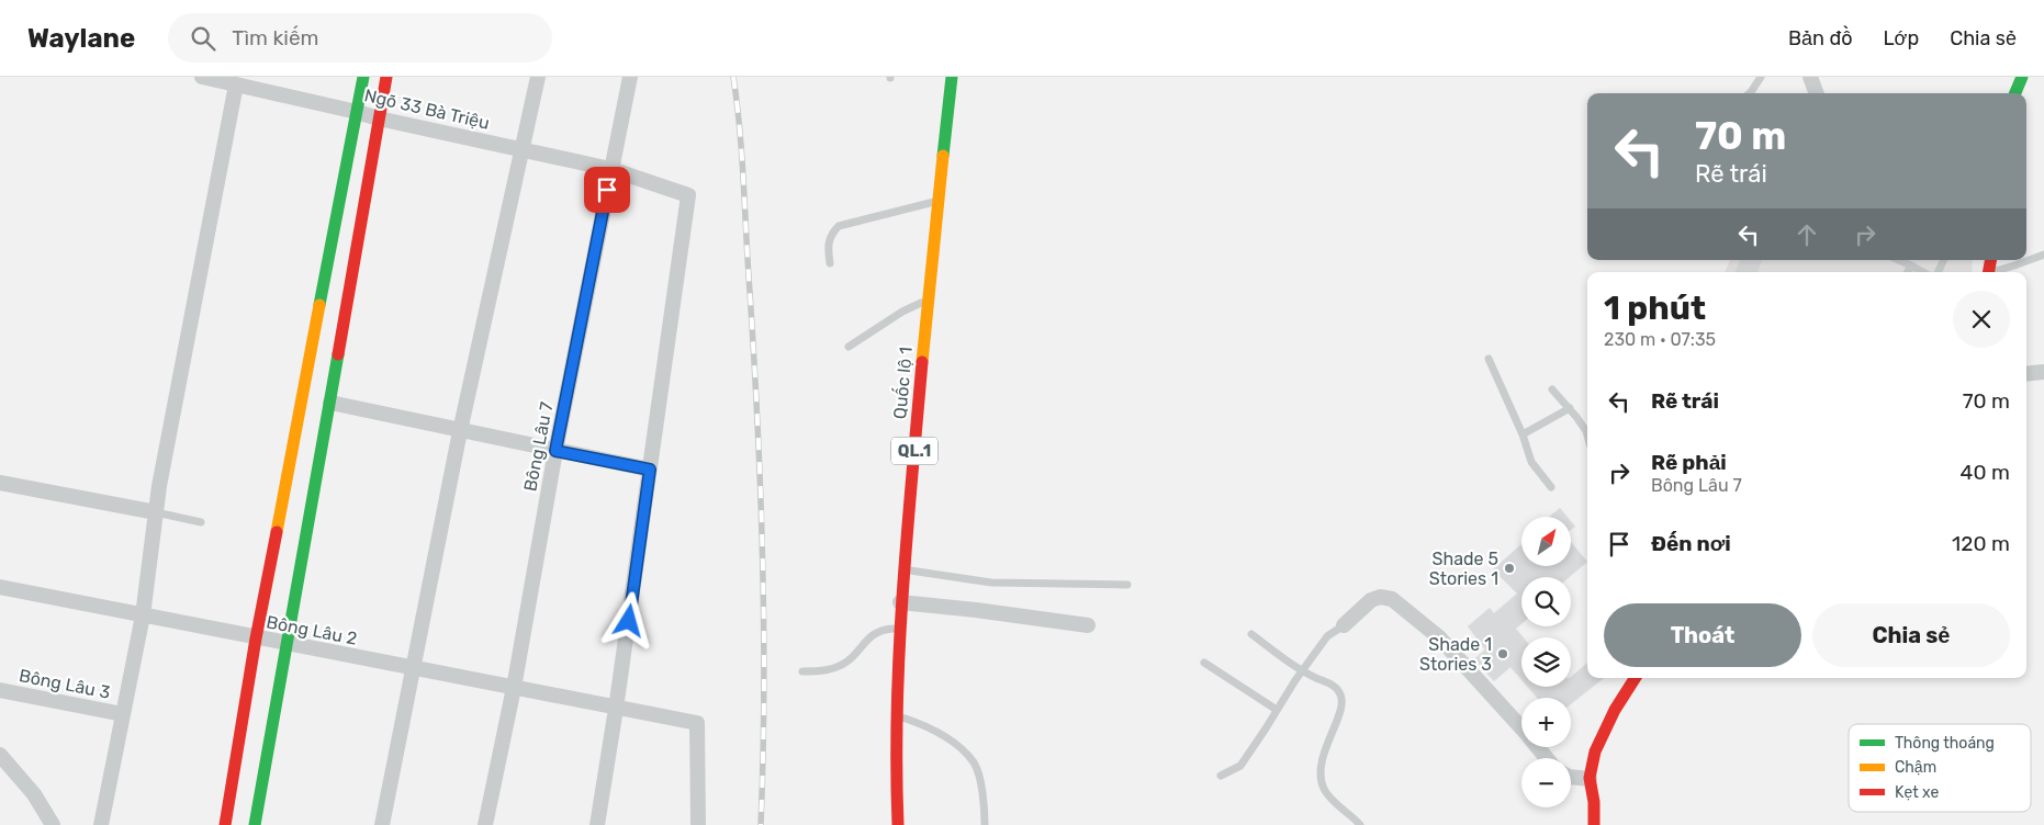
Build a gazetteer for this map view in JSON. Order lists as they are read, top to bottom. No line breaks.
{"streets":{"main road":["Quốc lộ 1","QL.1"],"street":["Ngõ 33 Bà Triệu","Bông Lâu 7","Bông Lâu 2","Bông Lâu 3"]},"crossings":[["Ngõ 33 Bà Triệu","Bông Lâu 7"],["Bông Lâu 7","Bông Lâu 2"]],"places":["Shade 5 Stories 1","Shade 1 Stories 3"],"legend":["Thông thoáng","Chậm","Kẹt xe"],"north":"top right","page":{"header":"Waylane","search":"Tìm kiếm","nav":["Bản đồ","Lớp","Chia sẻ"],"turn":["70 m","Rẽ trái"],"heading":["1 phút","230 m · 07:35"],"list":[{"name":"Rẽ trái","value":"70 m"},{"name":"Rẽ phải","note":"Bông Lâu 7","value":"40 m"},{"name":"Đến nơi","value":"120 m"}],"map_buttons":["+","−"],"buttons":["Thoát","Chia sẻ"]}}
